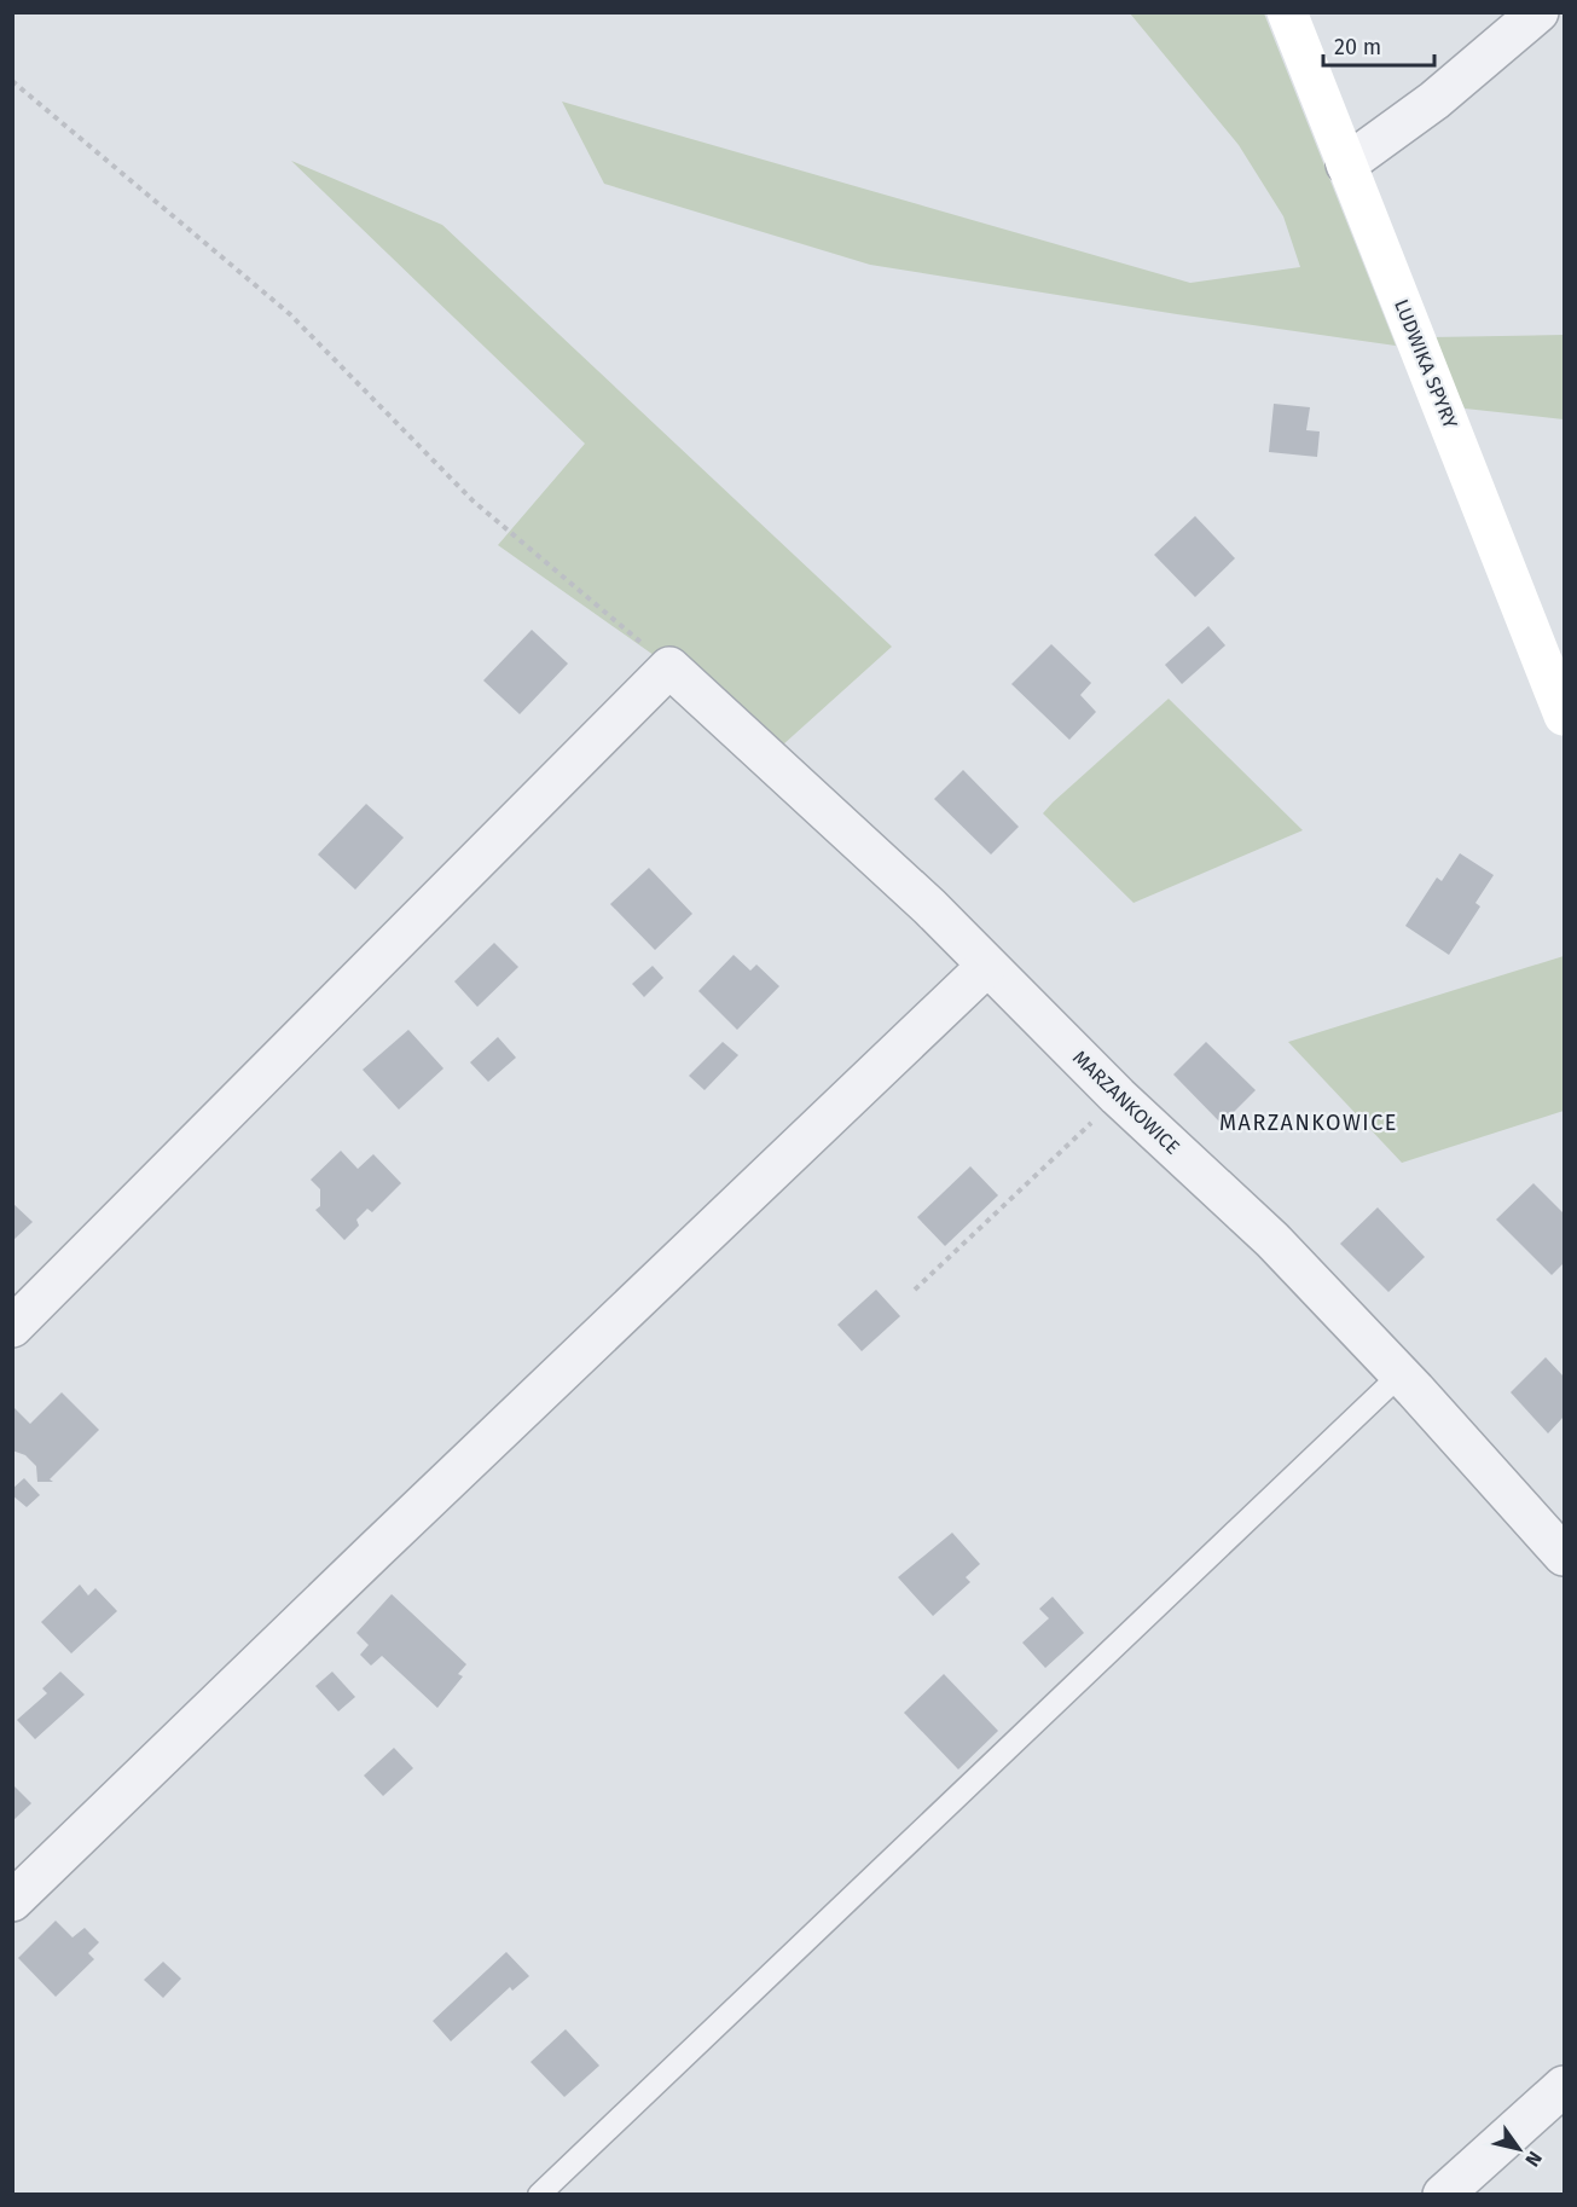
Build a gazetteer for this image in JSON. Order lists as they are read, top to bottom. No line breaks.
{"streets":{"main road":["LUDWIKA SPYRY"],"street":["MARZANKOWICE"]},"districts":["MARZANKOWICE"],"scale_bar":"20 m","north":"bottom right"}
